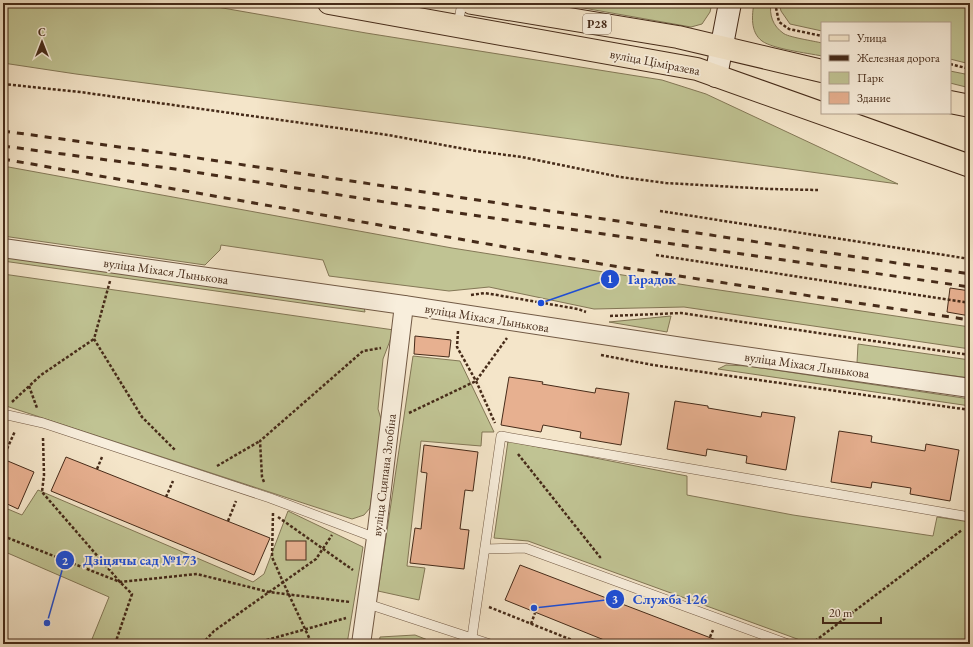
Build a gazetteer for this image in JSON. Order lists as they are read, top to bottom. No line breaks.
{"streets":{"main road":["Р28","вуліца Ціміразева"],"street":["вуліца Міхася Лынькова","вуліца Сцяпана Злобіна"]},"crossings":[["вуліца Міхася Лынькова","вуліца Сцяпана Злобіна"]],"places":["Гарадок","Служба 126","Дзіцячы сад №173"],"legend":["Улица","Железная дорога","Парк","Здание"],"scale_bar":"20 m","north":"top"}
